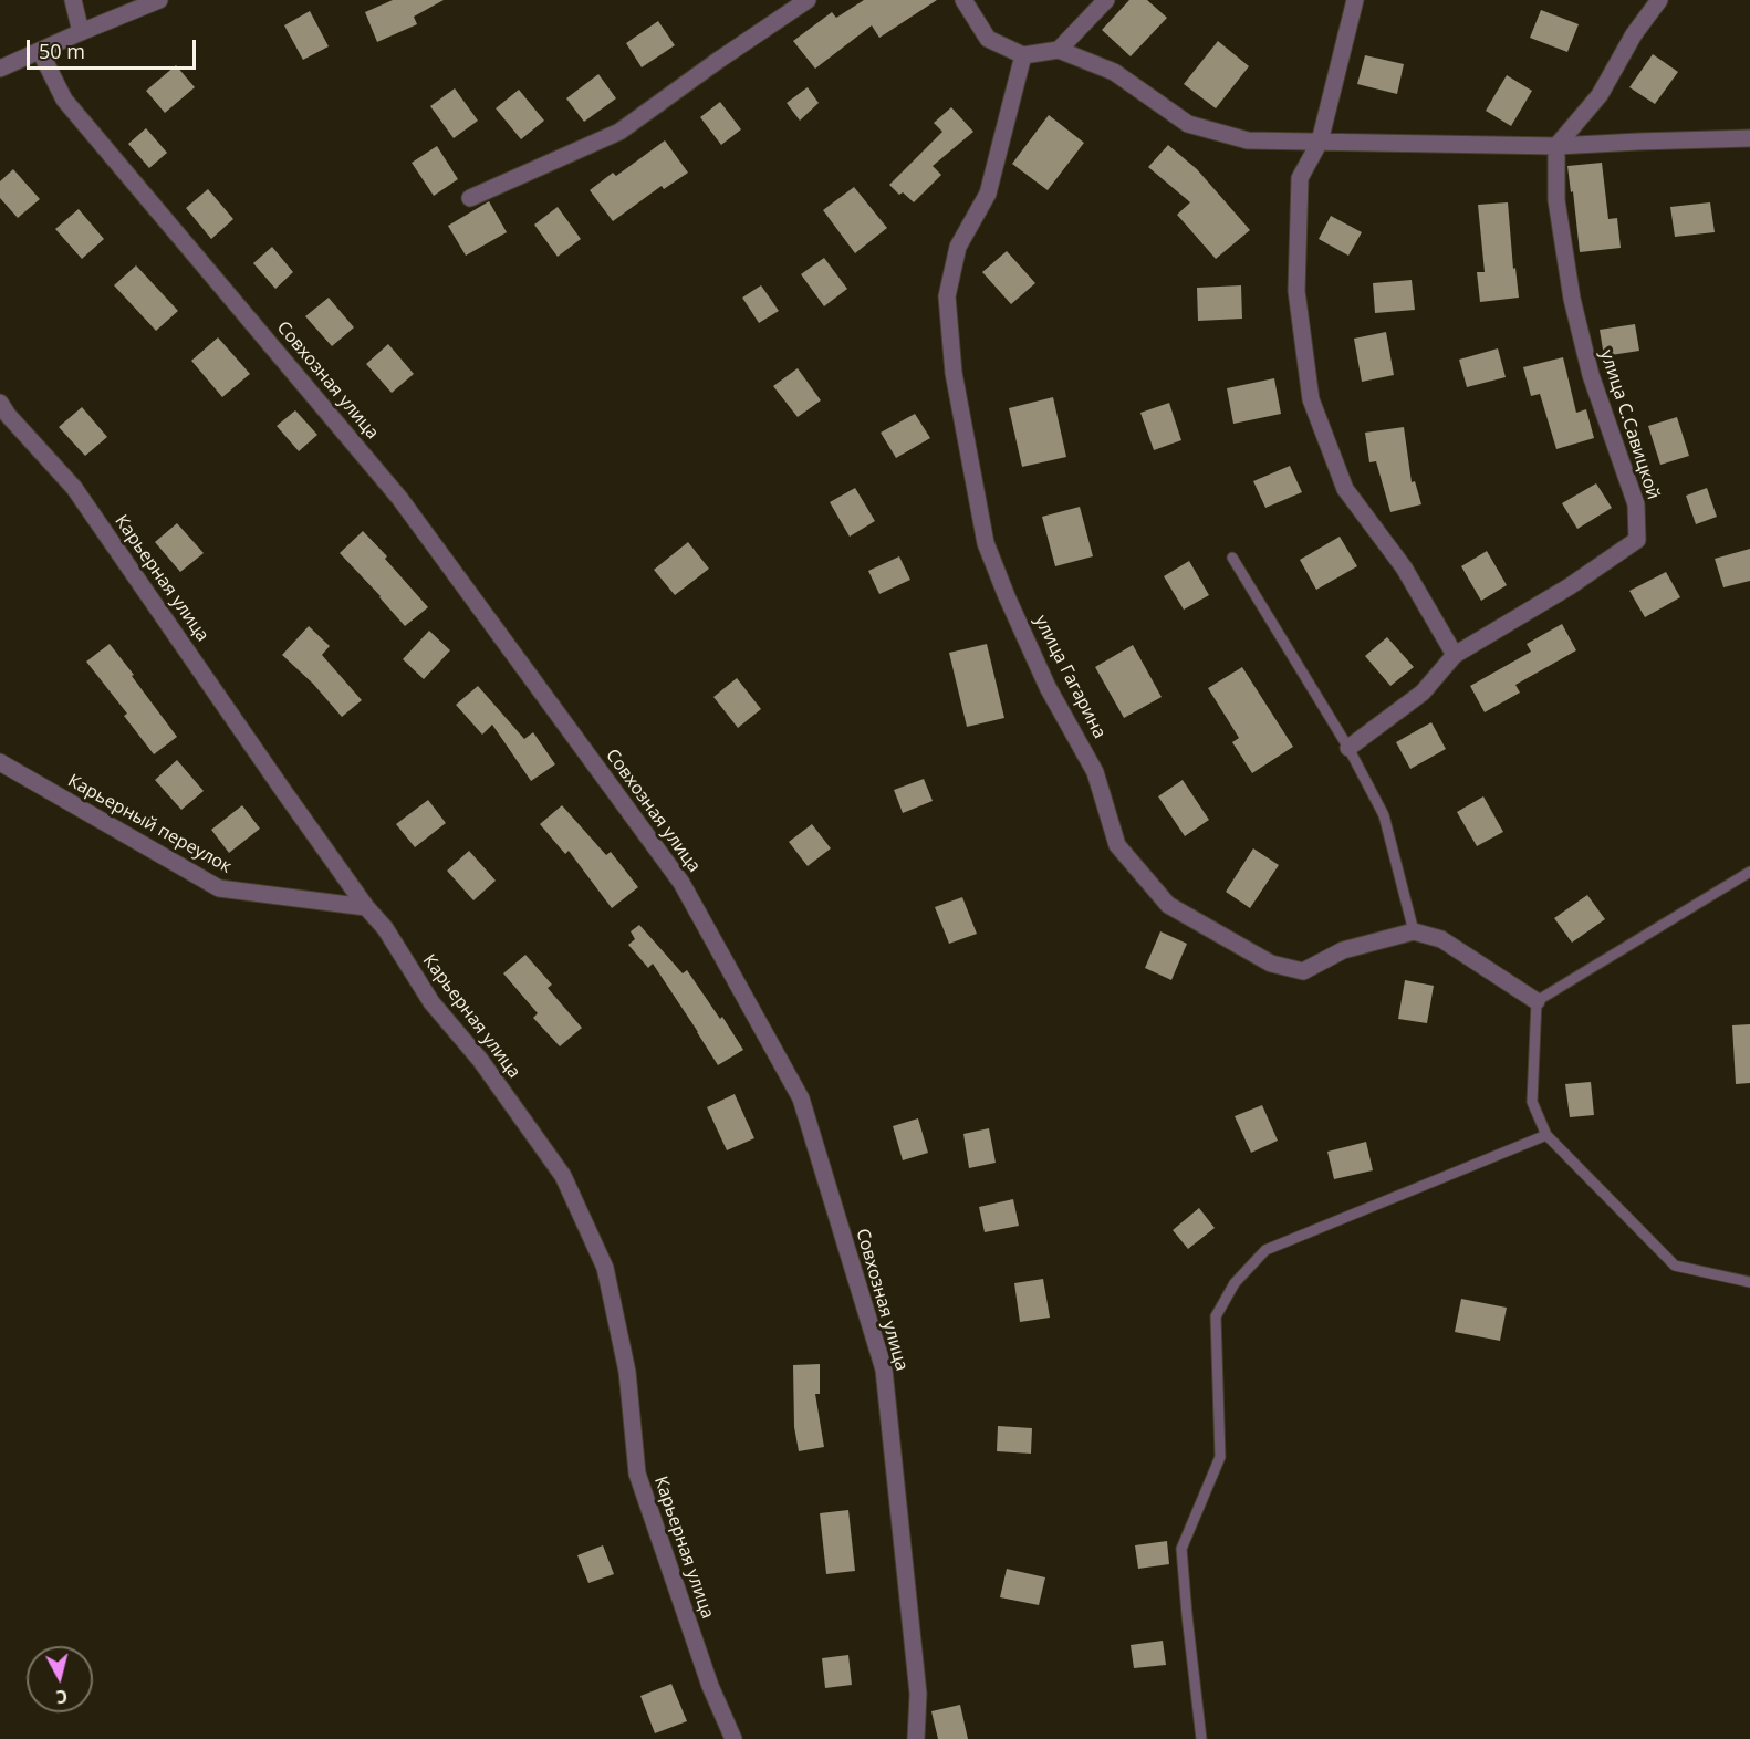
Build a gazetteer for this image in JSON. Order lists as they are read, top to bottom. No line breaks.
{"streets":{"street":["Совхозная улица","улица С.Савицкой","Карьерная улица","улица Гагарина","Карьерный переулок"]},"crossings":[["Карьерная улица","Карьерный переулок"]],"scale_bar":"50 m","north":"bottom"}
